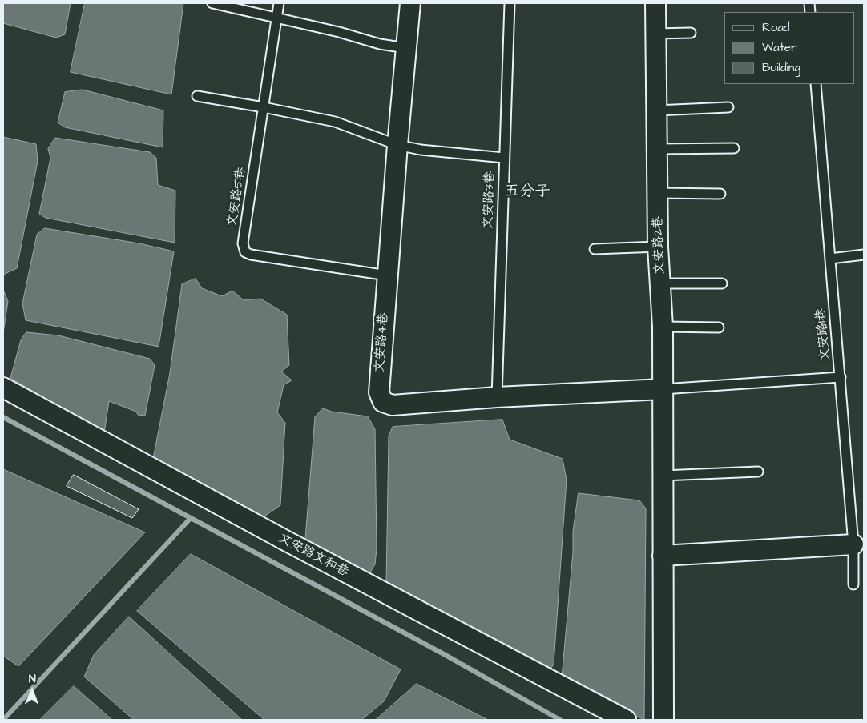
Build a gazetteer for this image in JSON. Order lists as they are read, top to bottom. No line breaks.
{"streets":{"street":["文安路2巷","文安路4巷","文安路文和巷"],"lane":["文安路5巷","文安路3巷","文安路1巷"]},"crossings":[["文安路5巷","文安路4巷"],["文安路3巷","文安路4巷"],["文安路2巷","文安路4巷"]],"districts":["五分子"],"legend":["Road","Water","Building"],"north":"top"}
